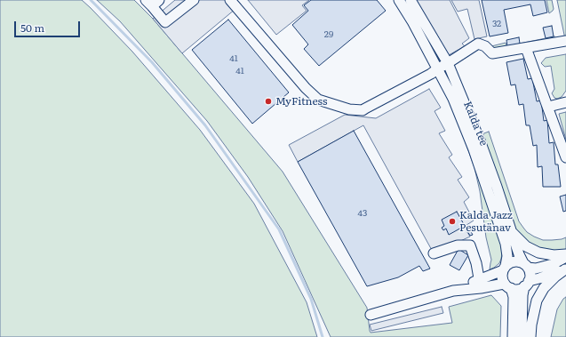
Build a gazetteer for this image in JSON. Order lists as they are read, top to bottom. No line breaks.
{"streets":{"street":["Kalda tee"]},"places":["MyFitness","Kalda Jazz Pesutänav"],"house_numbers":["32","29","41","41","43"],"scale_bar":"50 m"}
